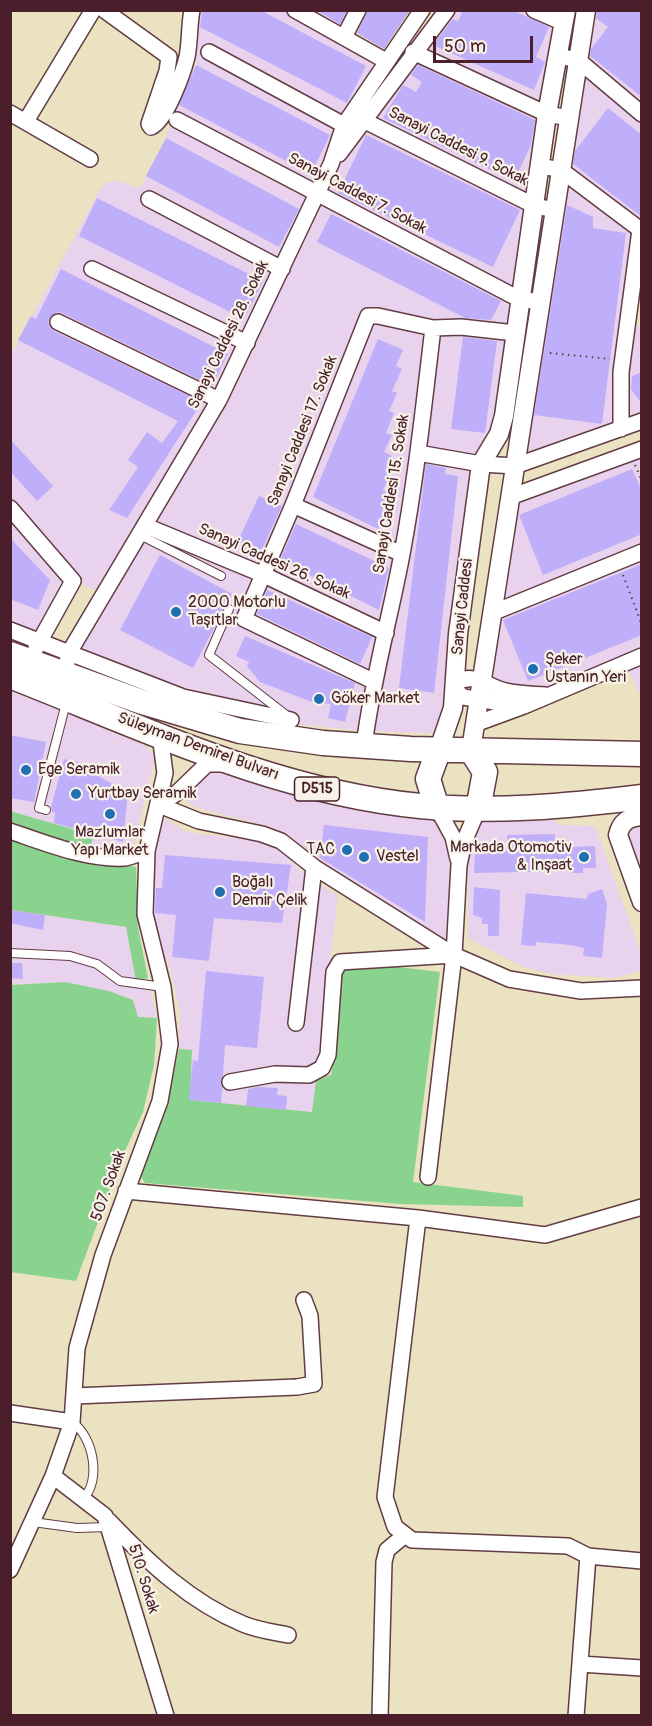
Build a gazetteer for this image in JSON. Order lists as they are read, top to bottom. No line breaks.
{"streets":{"highway":["Süleyman Demirel Bulvarı","D515"],"street":["Sanayi Caddesi 9. Sokak","Sanayi Caddesi 7. Sokak","Sanayi Caddesi 28. Sokak","Sanayi Caddesi 17. Sokak","Sanayi Caddesi 15. Sokak","Sanayi Caddesi 26. Sokak","Sanayi Caddesi","507. Sokak","510. Sokak"]},"crossings":[["Sanayi Caddesi 9. Sokak","Sanayi Caddesi"],["Sanayi Caddesi 7. Sokak","Sanayi Caddesi 28. Sokak"],["Sanayi Caddesi 7. Sokak","Sanayi Caddesi"],["Sanayi Caddesi 28. Sokak","Sanayi Caddesi 26. Sokak"],["Sanayi Caddesi 28. Sokak","Süleyman Demirel Bulvarı"],["Sanayi Caddesi 17. Sokak","Sanayi Caddesi 15. Sokak"],["Sanayi Caddesi 17. Sokak","Sanayi Caddesi 26. Sokak"],["Sanayi Caddesi 15. Sokak","Sanayi Caddesi 26. Sokak"],["Sanayi Caddesi 15. Sokak","Süleyman Demirel Bulvarı"],["Sanayi Caddesi","Süleyman Demirel Bulvarı"],["Süleyman Demirel Bulvarı","507. Sokak"]],"places":["2000 Motorlu Taşıtlar","Şeker Ustanın Yeri","Göker Market","Ege Seramik","Yurtbay Seramik","Mazlumlar Yapı Market","TAC","Vestel","Markada Otomotiv & Inşaat","Boğalı Demir Çelik"],"scale_bar":"50 m"}
